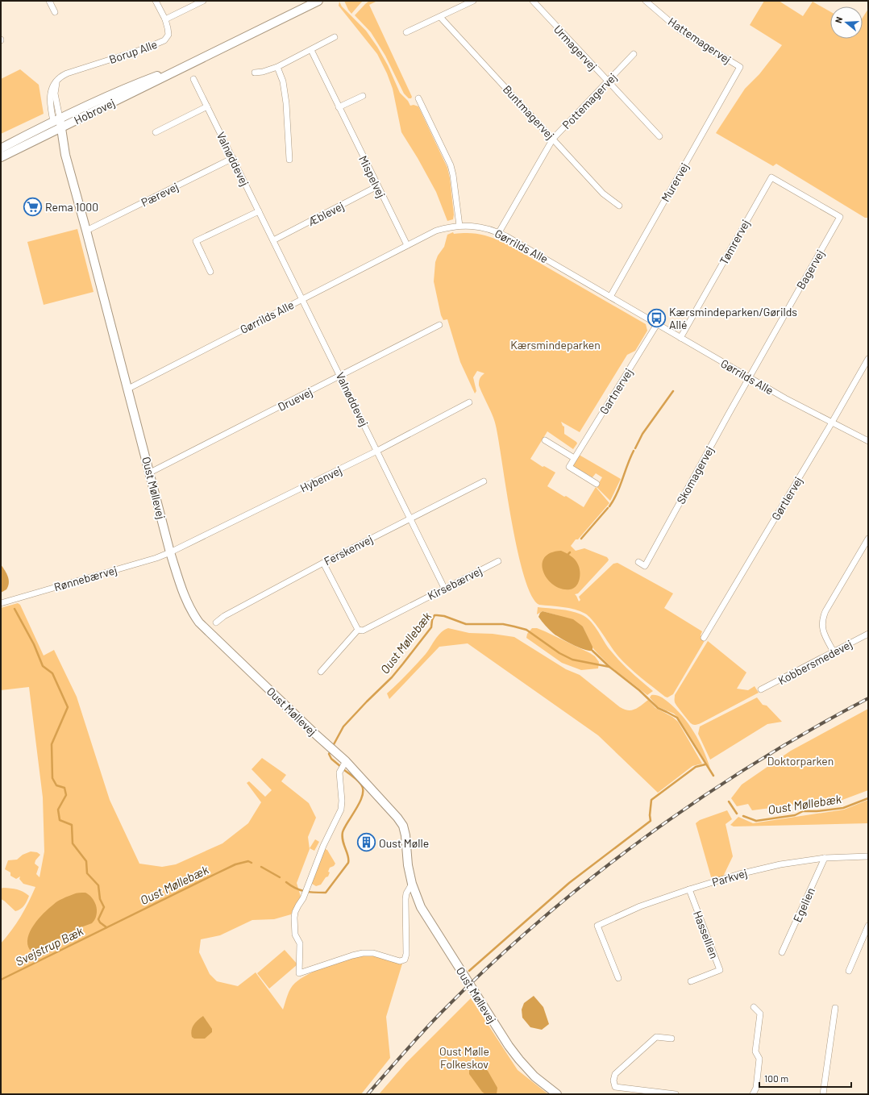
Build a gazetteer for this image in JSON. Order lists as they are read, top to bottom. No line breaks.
{"streets":{"street":["Hattemagervej","Urmagervej","Borup Alle","Pottemagervej","Hobrovej","Buntmagervej","Valnøddevej","Mispelvej","Murervej","Pærevej","Æblevej","Tømrervej","Gørrilds Alle","Bagervej","Gartnervej","Druevej","Skomagervej","Hybenvej","Oust Møllevej","Gørtlervej","Ferskenvej","Rønnebærvej","Kirsebærvej","Kobbersmedevej","Parkvej","Egelien","Hassellien"]},"crossings":[["Hattemagervej","Murervej"],["Urmagervej","Pottemagervej"],["Borup Alle","Hobrovej"],["Borup Alle","Oust Møllevej"],["Pottemagervej","Buntmagervej"],["Pottemagervej","Gørrilds Alle"],["Hobrovej","Oust Møllevej"],["Valnøddevej","Pærevej"],["Valnøddevej","Æblevej"],["Valnøddevej","Gørrilds Alle"],["Valnøddevej","Druevej"],["Valnøddevej","Hybenvej"],["Valnøddevej","Ferskenvej"],["Valnøddevej","Kirsebærvej"],["Mispelvej","Æblevej"],["Mispelvej","Gørrilds Alle"],["Murervej","Gørrilds Alle"],["Pærevej","Oust Møllevej"],["Tømrervej","Gørrilds Alle"],["Tømrervej","Bagervej"],["Gørrilds Alle","Bagervej"],["Gørrilds Alle","Gartnervej"],["Gørrilds Alle","Skomagervej"],["Gørrilds Alle","Oust Møllevej"],["Gørrilds Alle","Gørtlervej"],["Bagervej","Skomagervej"],["Druevej","Oust Møllevej"],["Hybenvej","Oust Møllevej"],["Hybenvej","Rønnebærvej"],["Oust Møllevej","Rønnebærvej"],["Parkvej","Egelien"],["Parkvej","Hassellien"]],"water":["Oust Møllebæk","Svejstrup Bæk"],"parks":["Kærsmindeparken","Doktorparken","Oust Mølle Folkeskov"],"places":{"supermarket":["Rema 1000"],"bus stop":["Kærsmindeparken/Gørilds Allé"],"building":["Oust Mølle"]},"scale_bar":"100 m","north":"left"}
